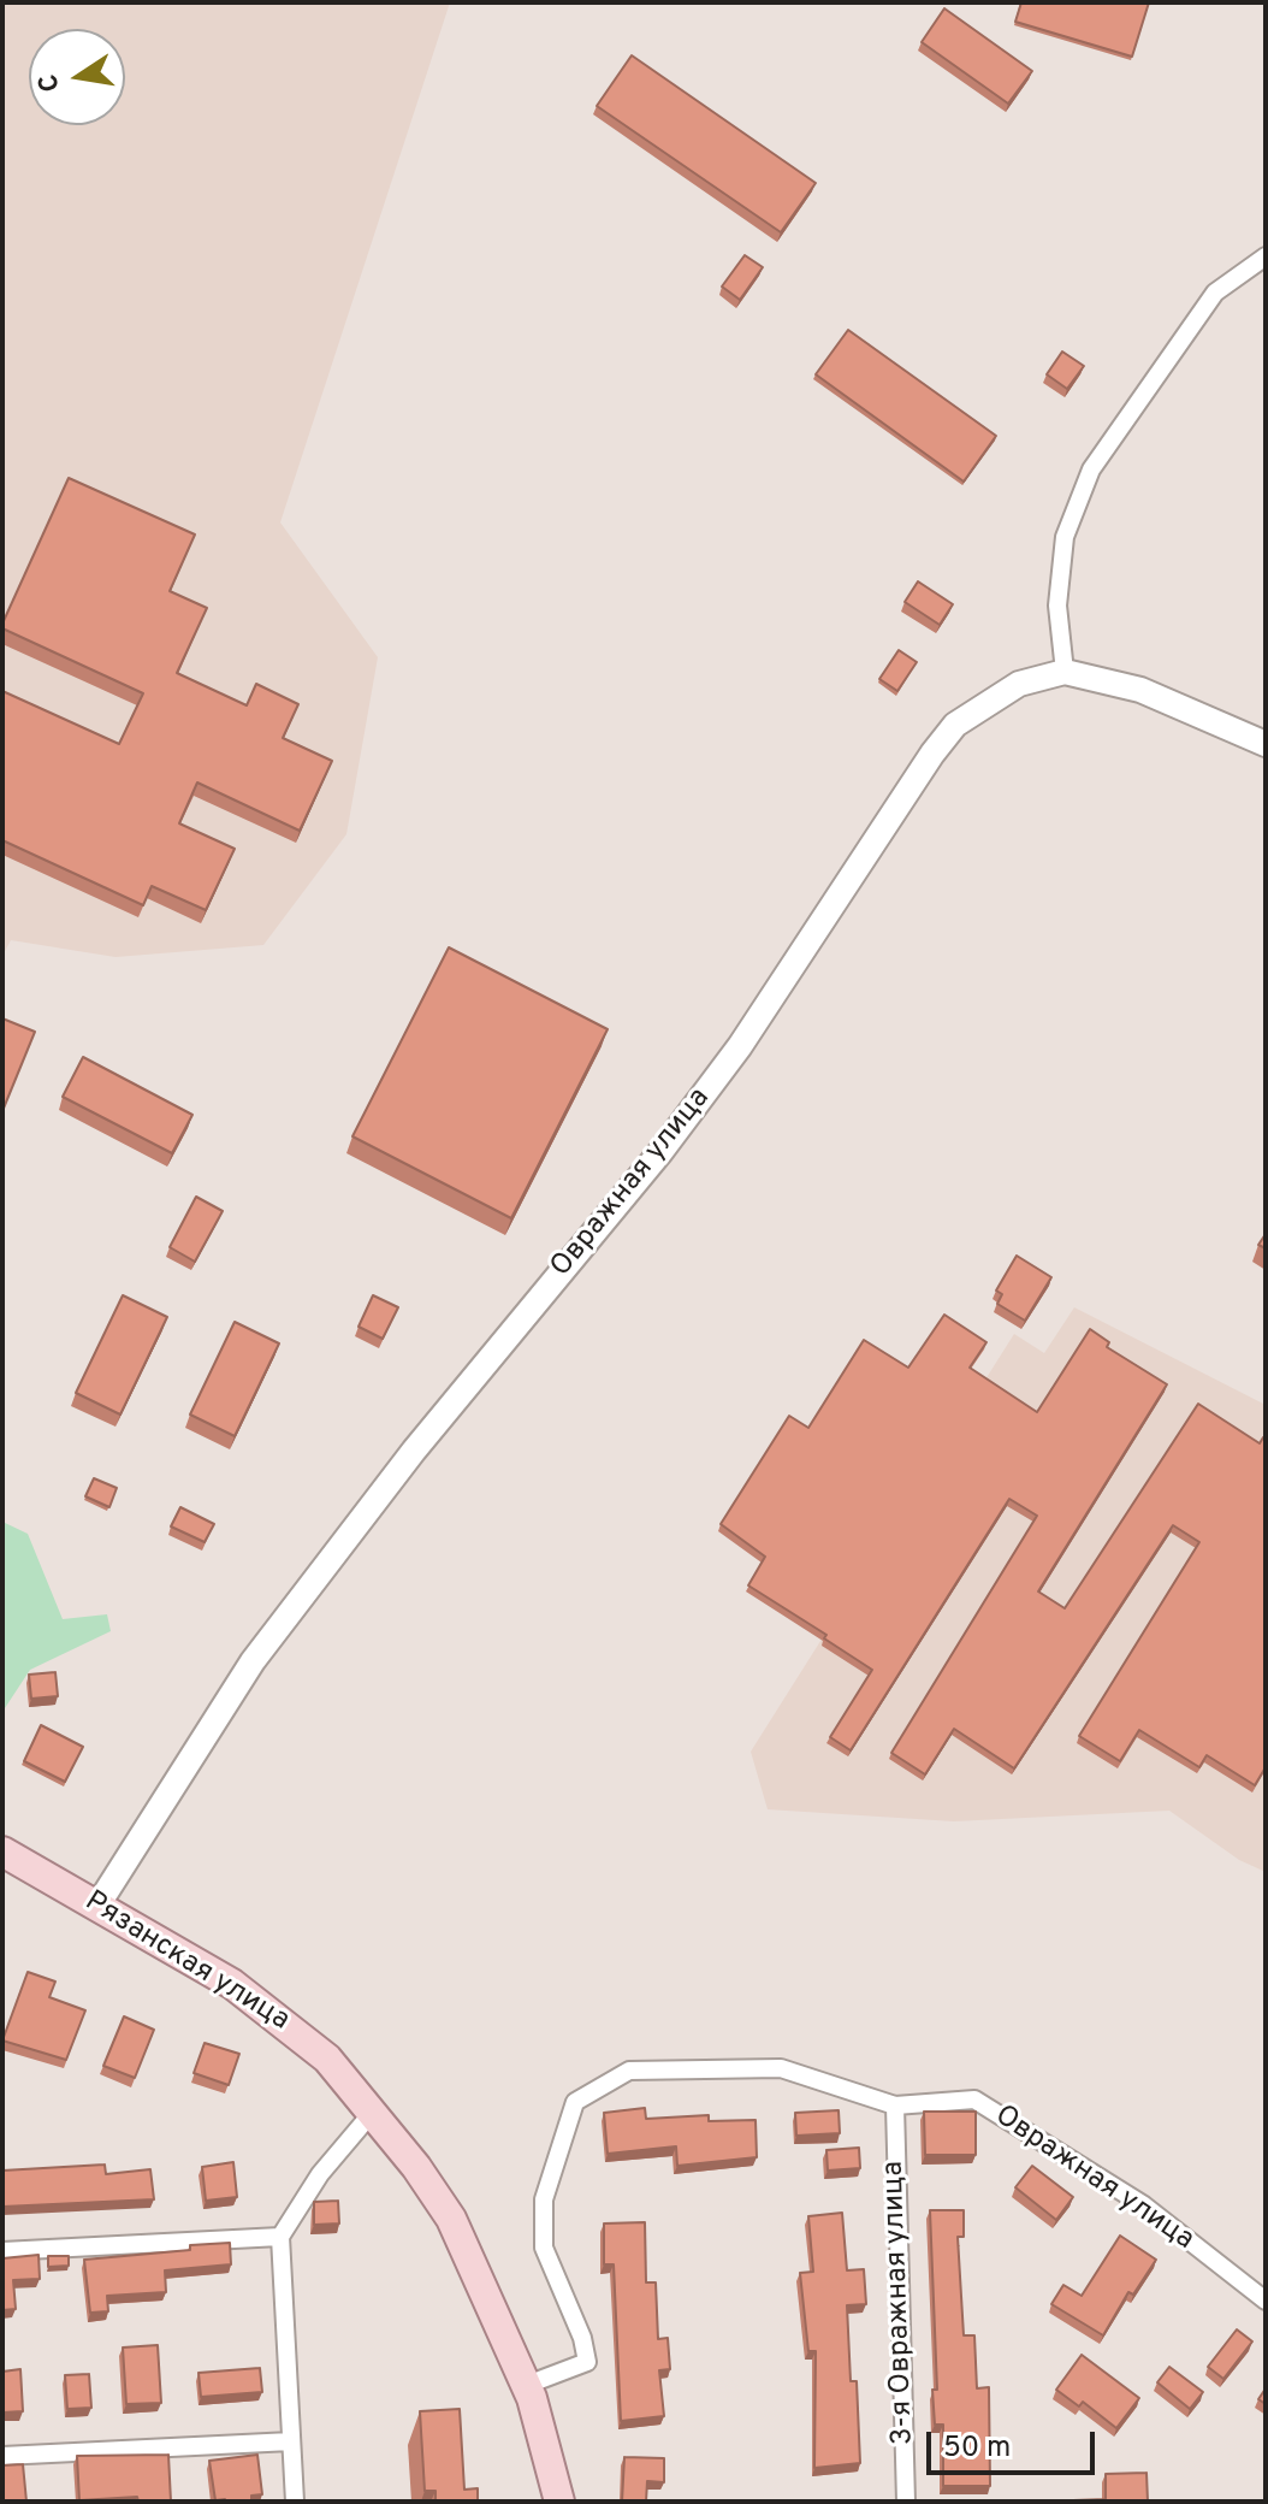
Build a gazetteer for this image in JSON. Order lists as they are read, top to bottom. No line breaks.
{"streets":{"main road":["Рязанская улица"],"street":["Овражная улица","3-я Овражная улица"]},"crossings":[["Овражная улица","Рязанская улица"],["Овражная улица","3-я Овражная улица"]],"scale_bar":"50 m","north":"left"}
